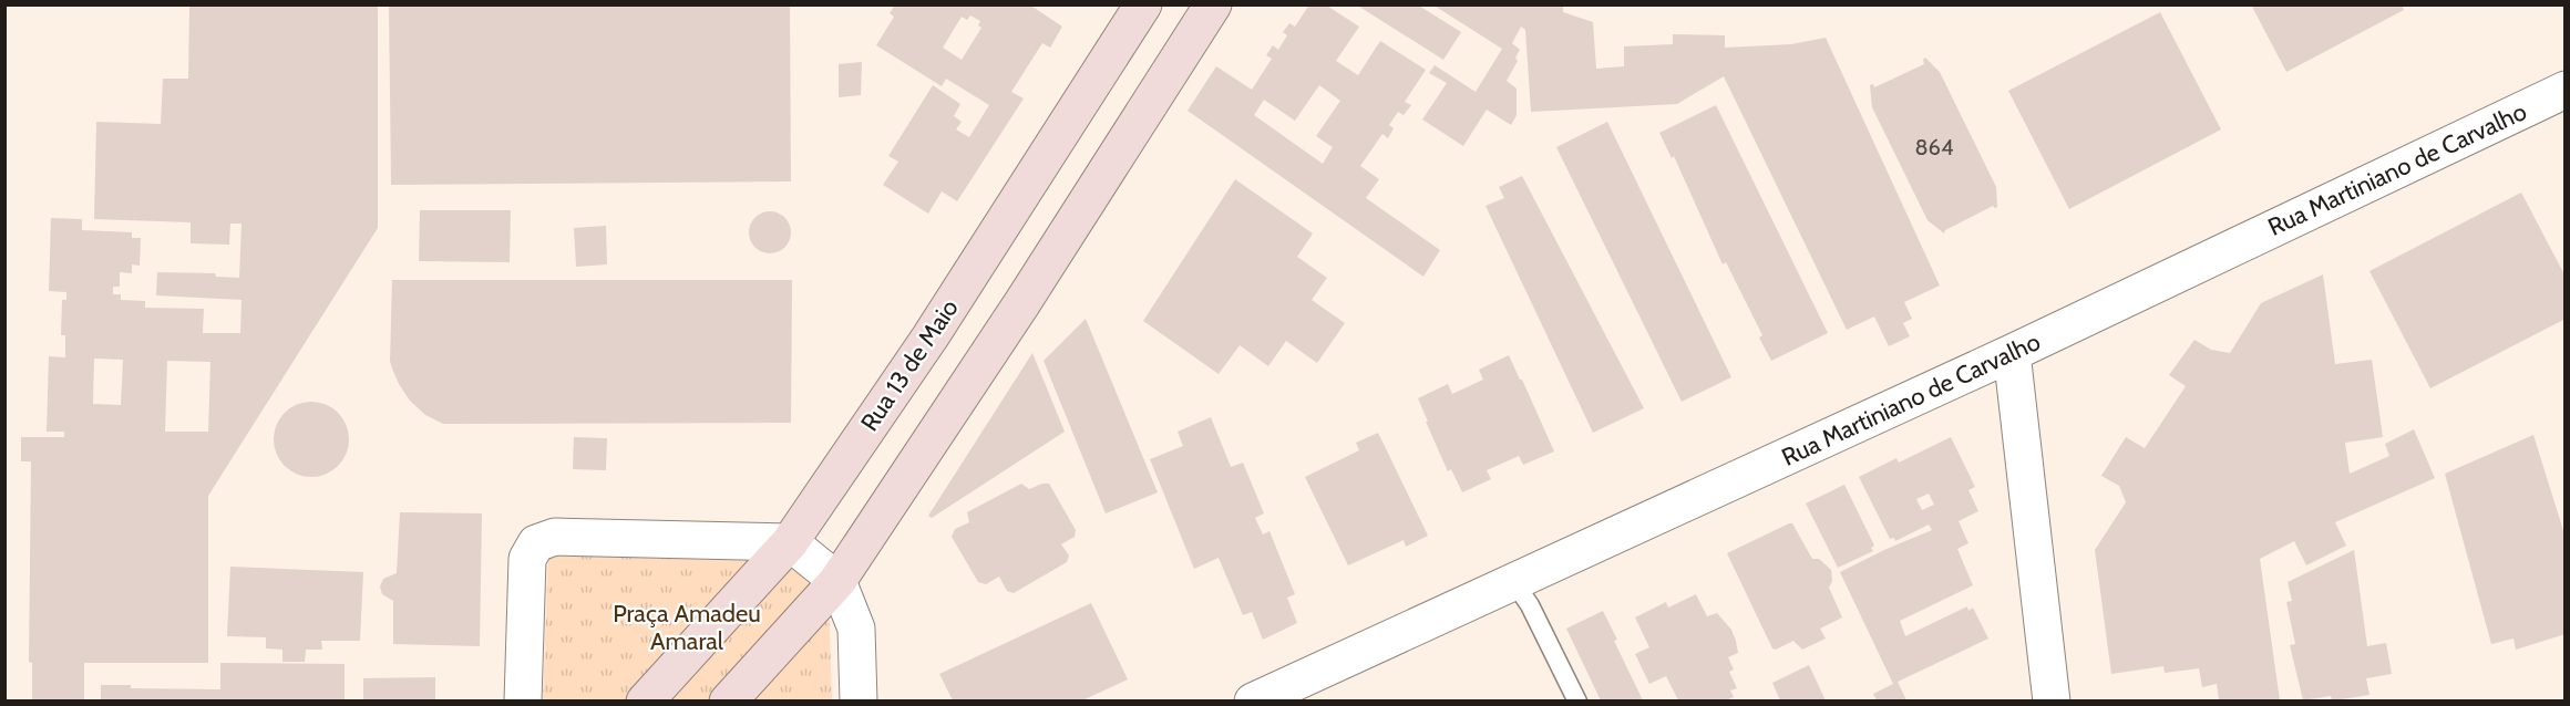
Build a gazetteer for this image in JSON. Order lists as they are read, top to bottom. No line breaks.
{"streets":{"main road":["Rua 13 de Maio"],"street":["Rua Martiniano de Carvalho"]},"parks":["Praça Amadeu Amaral"],"house_numbers":["864"]}
